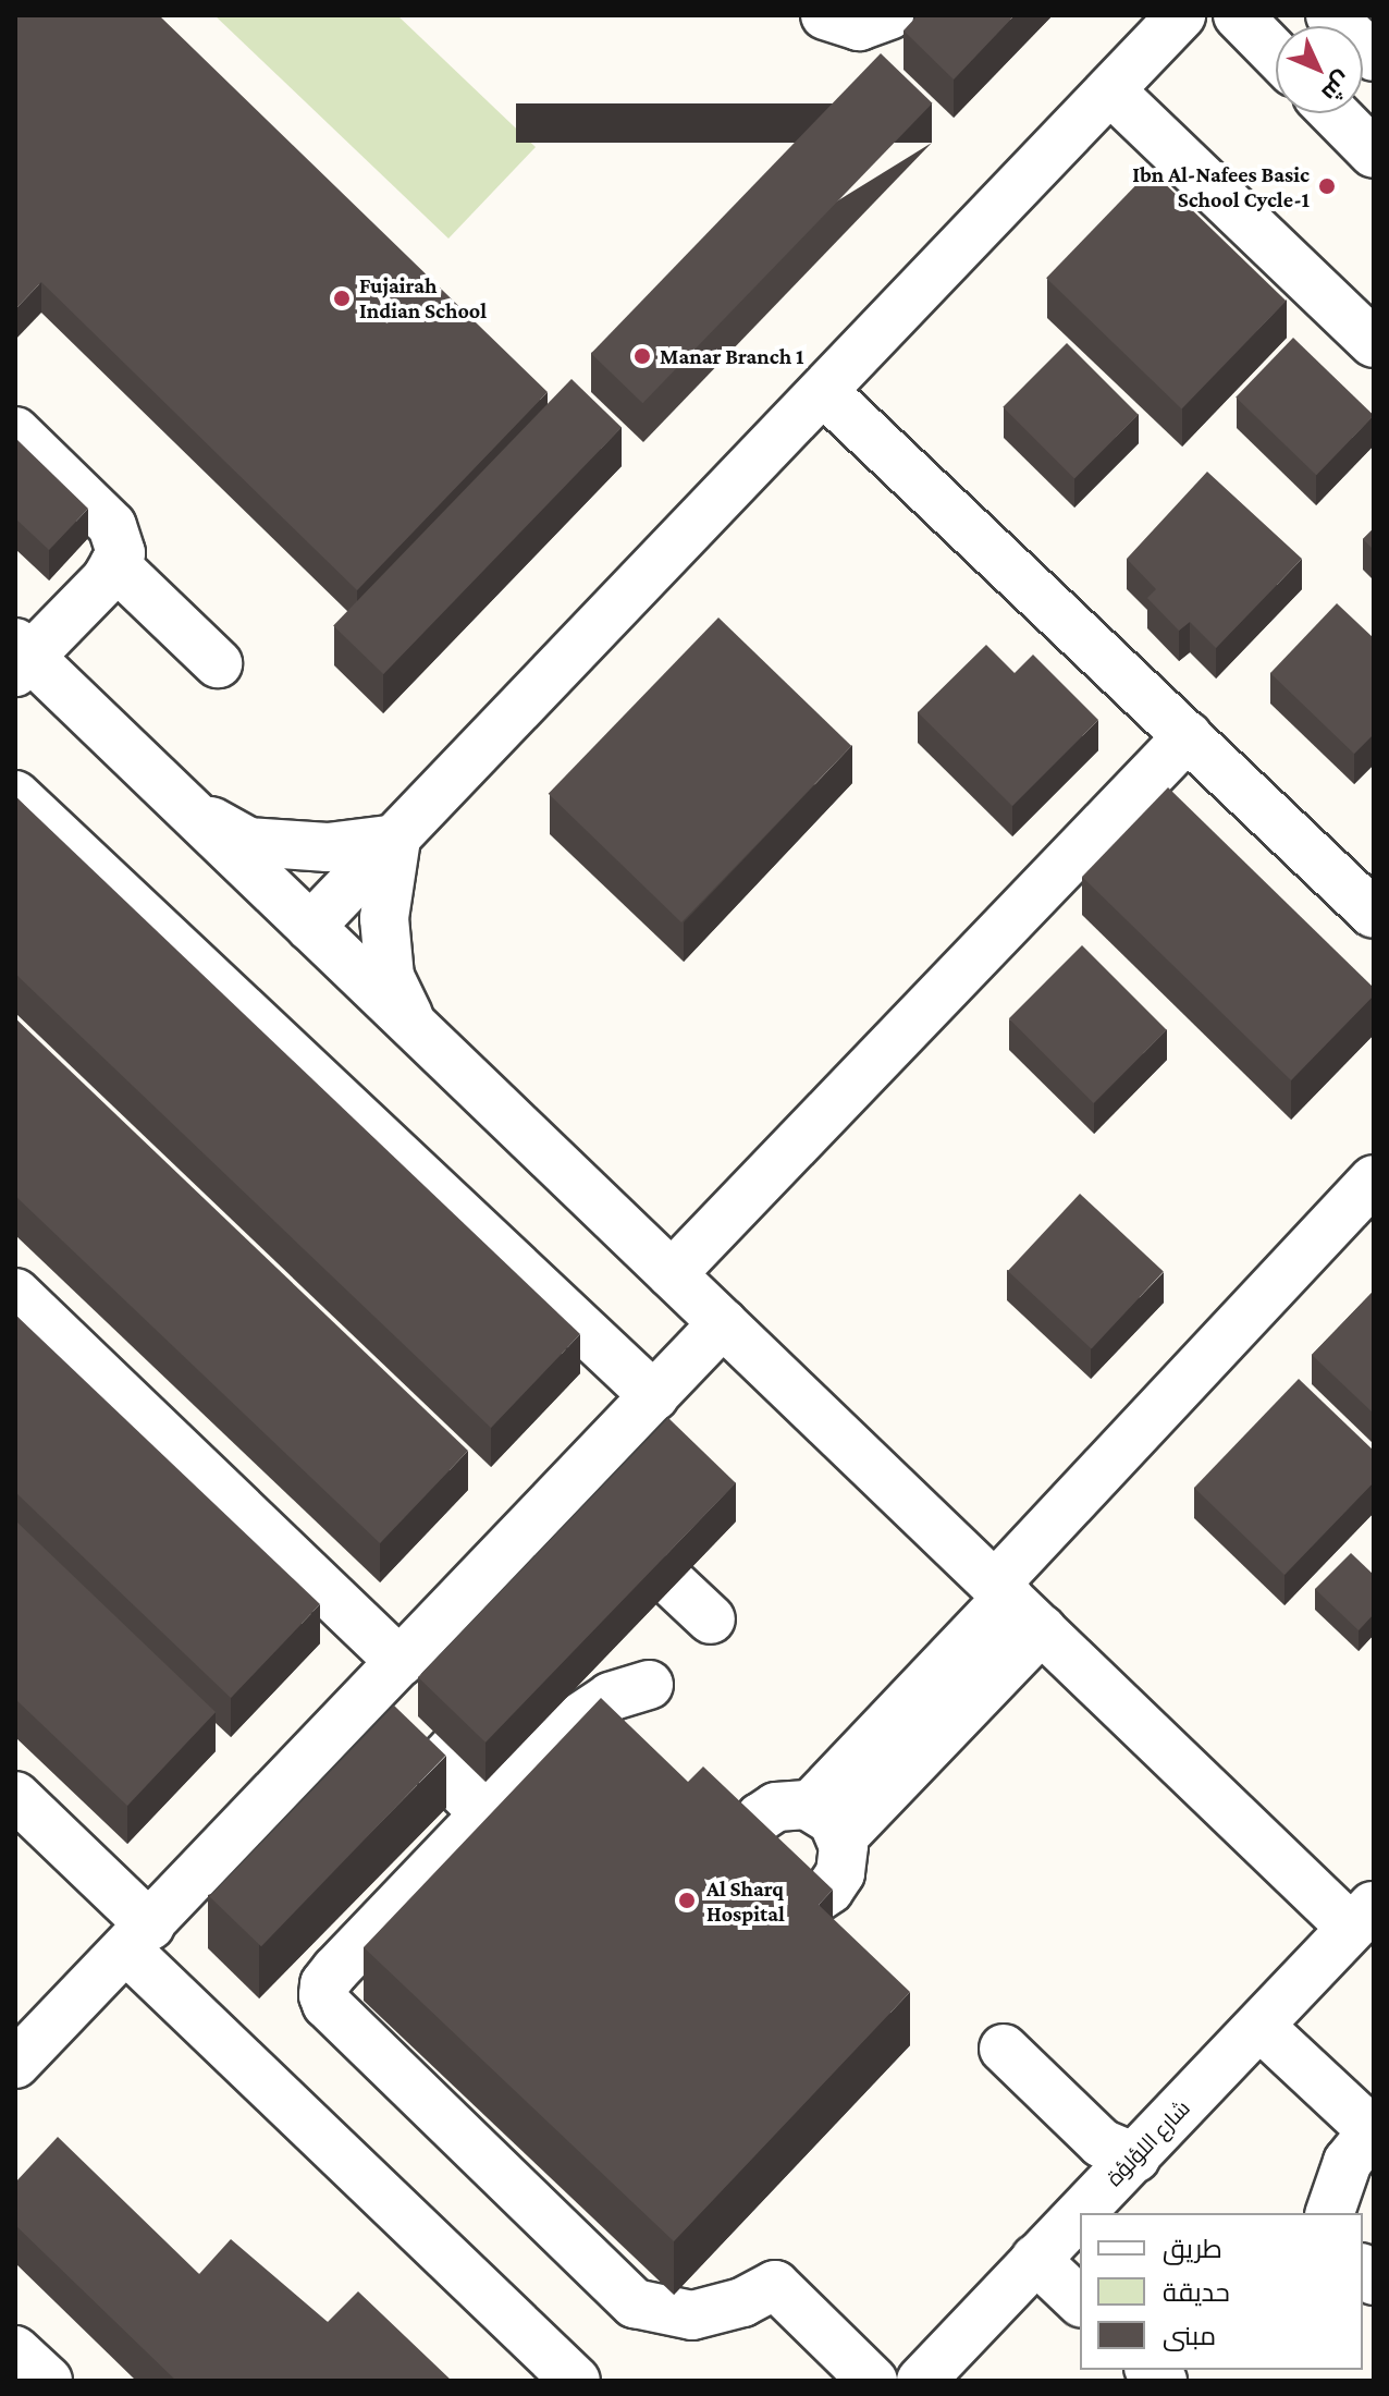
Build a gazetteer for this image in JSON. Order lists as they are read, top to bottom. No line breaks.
{"streets":{"street":["شارع اللؤلؤة"]},"places":["Ibn Al-Nafees Basic School Cycle-1","Fujairah Indian School","Manar Branch 1","Al Sharq Hospital"],"legend":["طريق","حديقة","مبنى"],"north":"bottom right"}
